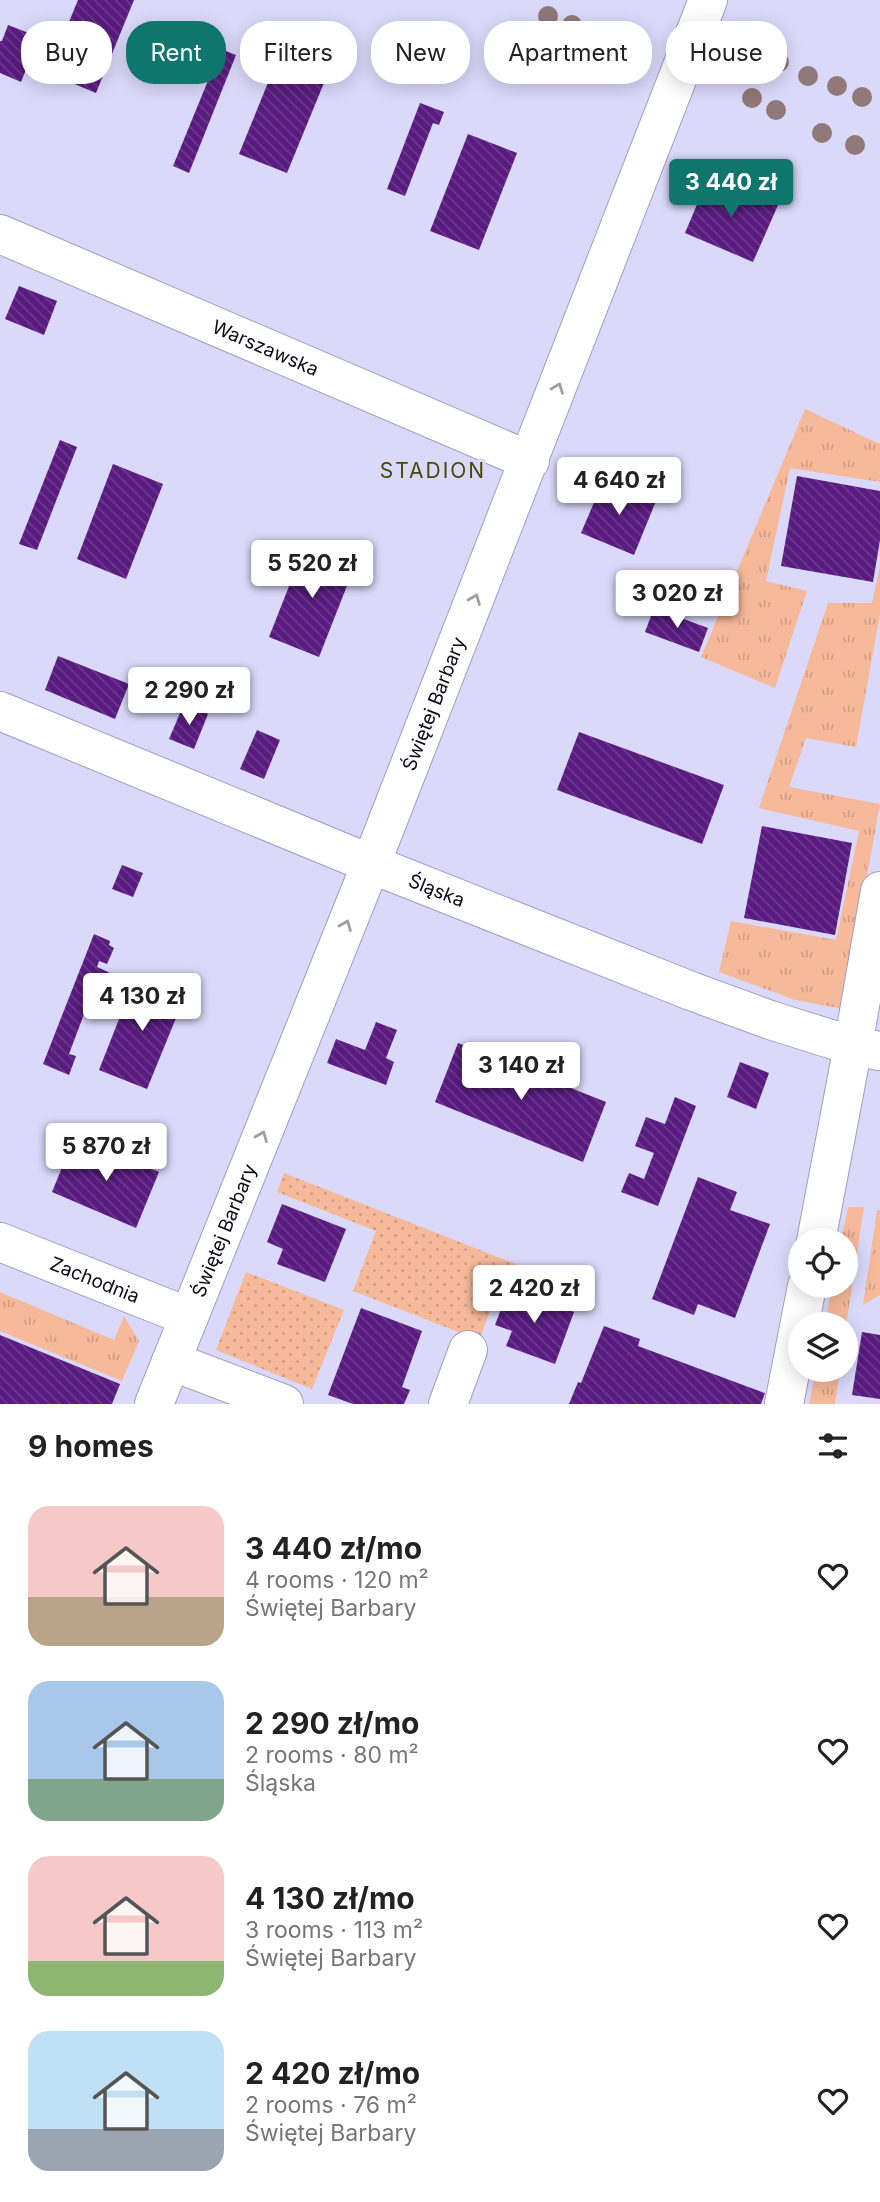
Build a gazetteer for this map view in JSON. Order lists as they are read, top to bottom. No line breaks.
{"streets":{"street":["Warszawska","Świętej Barbary","Śląska","Zachodnia"]},"crossings":[["Warszawska","Świętej Barbary"],["Świętej Barbary","Śląska"],["Świętej Barbary","Zachodnia"]],"one_way":["Świętej Barbary"],"districts":["STADION"],"page":{"chip":["Buy","Rent","Filters","New","Apartment","House"],"price":["3 440 zł","4 640 zł","5 520 zł","3 020 zł","2 290 zł","4 130 zł","3 140 zł","5 870 zł","2 420 zł"],"heading":"9 homes","list":[{"name":"3 440 zł/mo","note":"4 rooms · 120 m² · Świętej Barbary"},{"name":"2 290 zł/mo","note":"2 rooms · 80 m² · Śląska"},{"name":"4 130 zł/mo","note":"3 rooms · 113 m² · Świętej Barbary"},{"name":"2 420 zł/mo","note":"2 rooms · 76 m² · Świętej Barbary"}]}}
